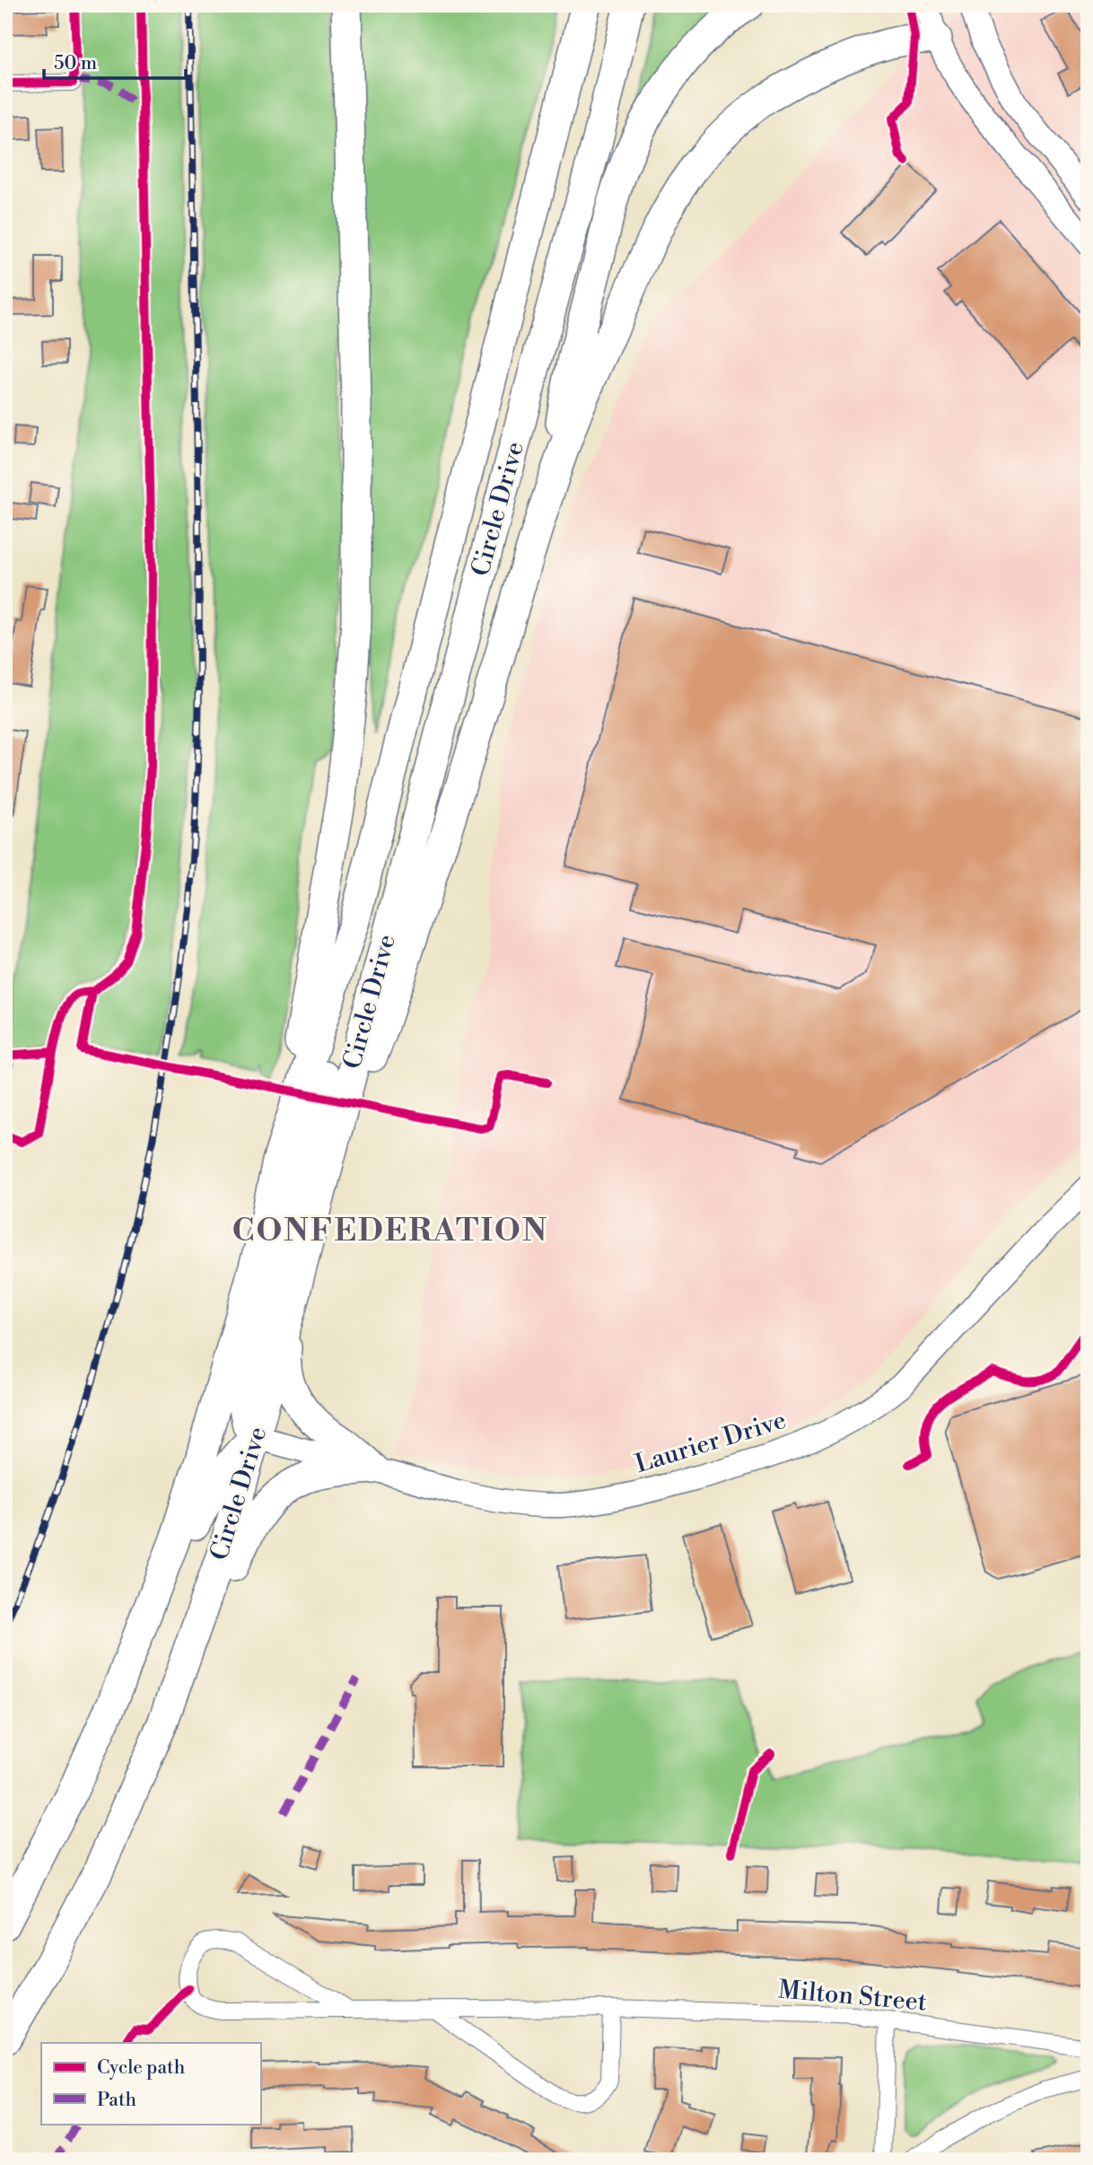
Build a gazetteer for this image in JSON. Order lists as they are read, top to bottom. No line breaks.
{"streets":{"highway":["Circle Drive"],"main road":["Laurier Drive"],"street":["Milton Street"]},"crossings":[["Circle Drive","Laurier Drive"]],"districts":["CONFEDERATION"],"legend":["Cycle path","Path"],"scale_bar":"50 m"}
